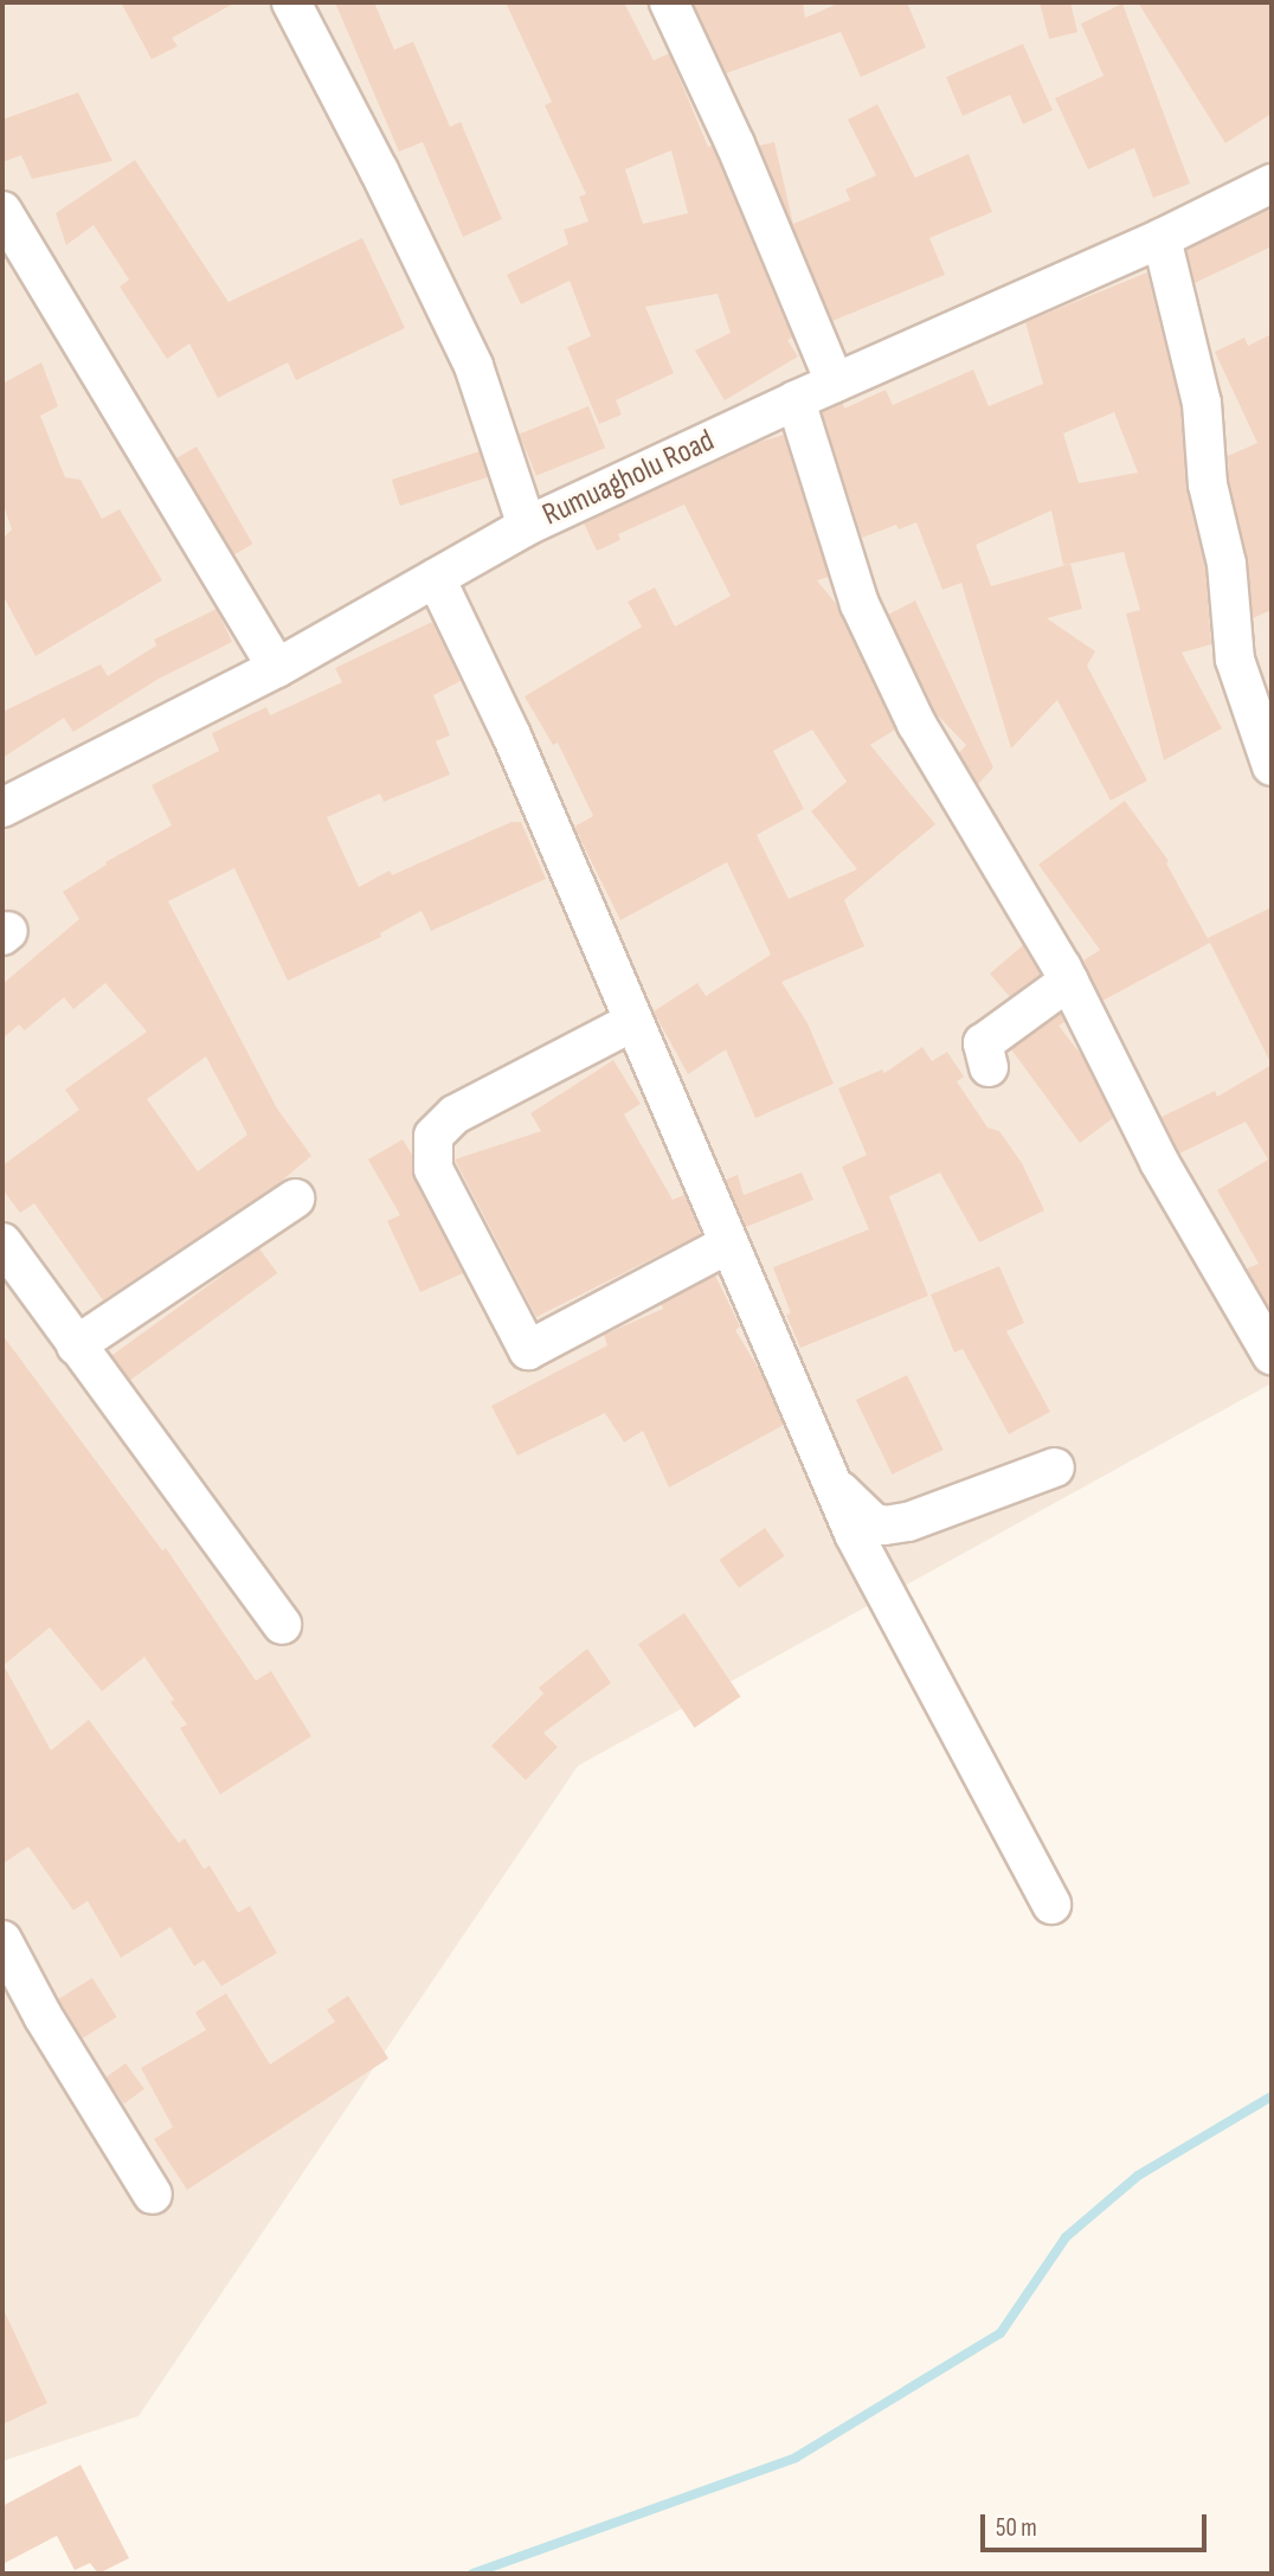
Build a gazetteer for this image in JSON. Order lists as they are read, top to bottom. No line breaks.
{"streets":{"street":["Rumuagholu Road"]},"scale_bar":"50 m"}
